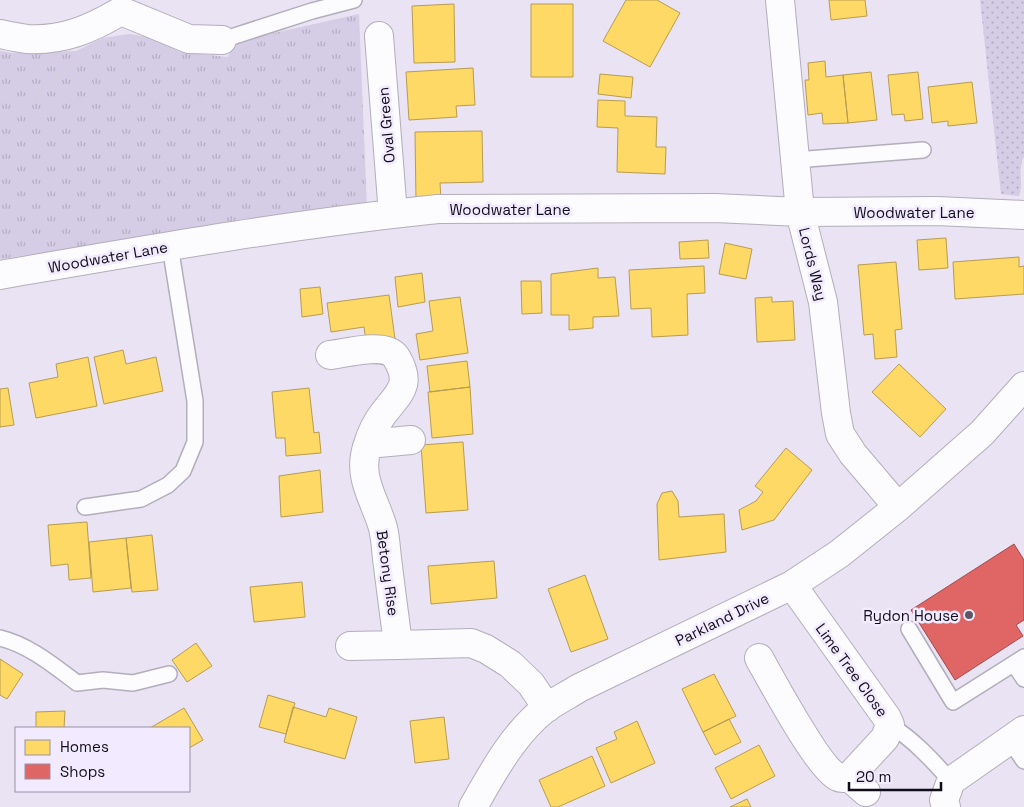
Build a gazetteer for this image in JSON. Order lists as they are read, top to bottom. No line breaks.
{"streets":{"street":["Oval Green","Woodwater Lane","Lords Way","Betony Rise","Parkland Drive","Lime Tree Close"]},"crossings":[["Oval Green","Woodwater Lane"],["Woodwater Lane","Lords Way"],["Lords Way","Parkland Drive"],["Parkland Drive","Lime Tree Close"]],"places":["Rydon House"],"legend":["Homes","Shops"],"scale_bar":"20 m"}
